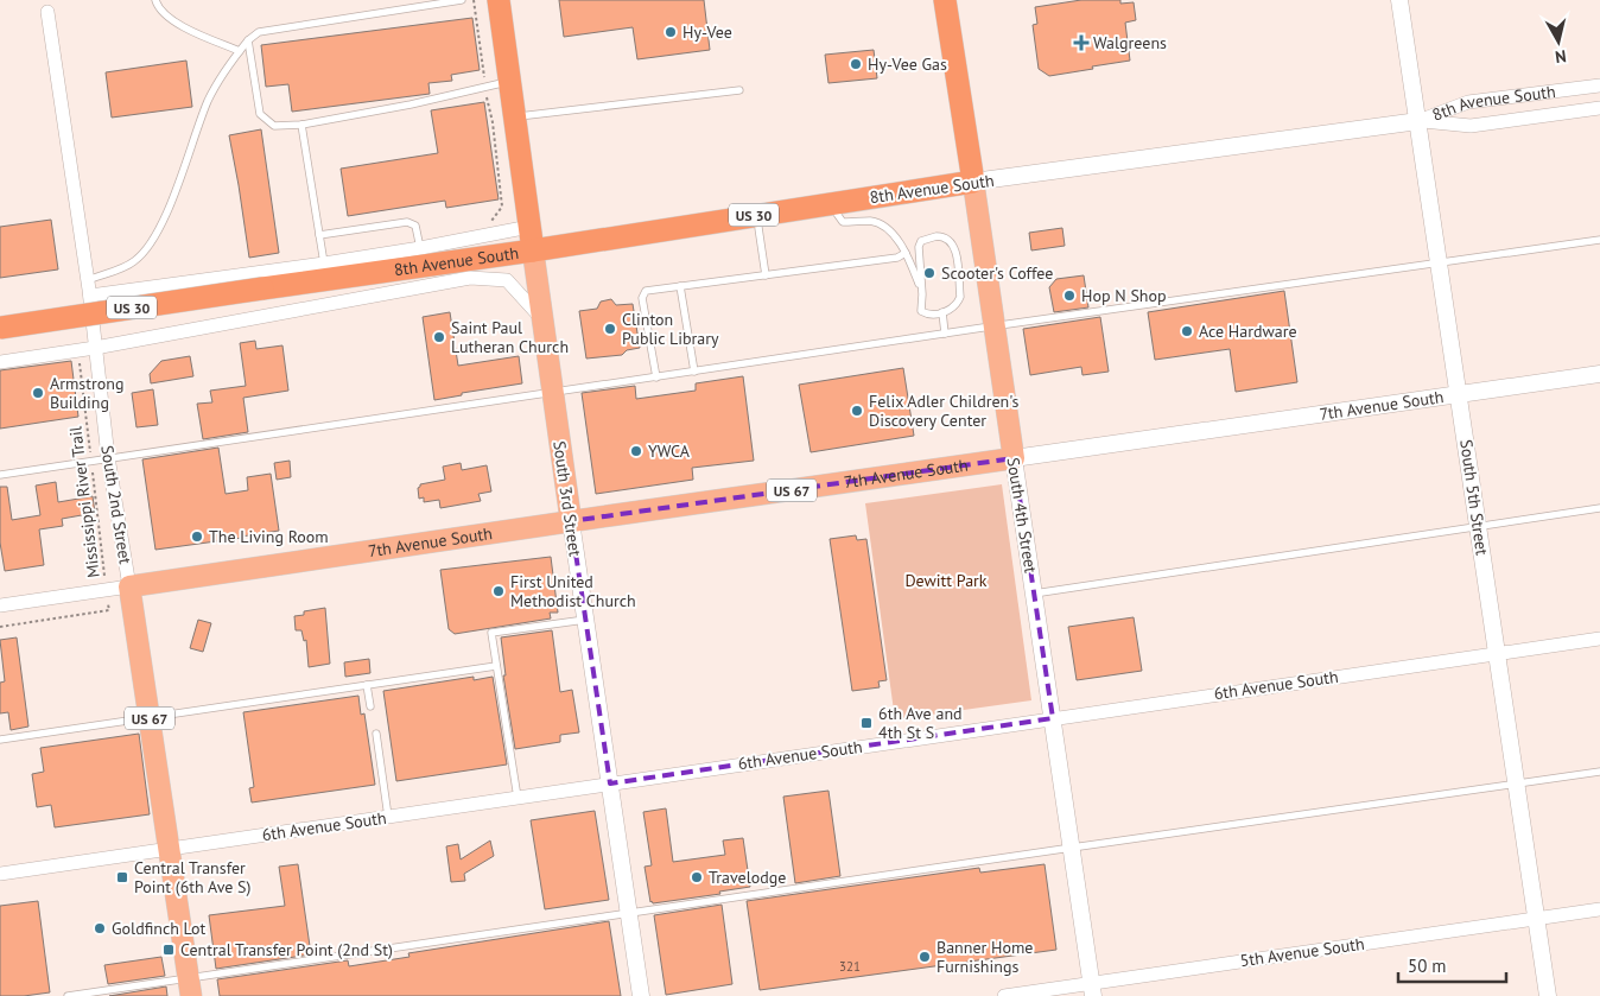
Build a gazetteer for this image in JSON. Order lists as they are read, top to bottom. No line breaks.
{"streets":{"highway":["8th Avenue South","US 30","South 3rd Street","South 4th Street"],"main road":["7th Avenue South","US 67","South 2nd Street"],"street":["South 5th Street","6th Avenue South","5th Avenue South"],"path":["Mississippi River Trail"]},"crossings":[["8th Avenue South","South 5th Street"],["8th Avenue South","South 3rd Street"],["8th Avenue South","Mississippi River Trail"],["8th Avenue South","South 2nd Street"],["8th Avenue South","South 4th Street"],["7th Avenue South","South 5th Street"],["7th Avenue South","South 3rd Street"],["7th Avenue South","Mississippi River Trail"],["7th Avenue South","South 2nd Street"],["7th Avenue South","South 4th Street"],["South 5th Street","6th Avenue South"],["South 5th Street","5th Avenue South"],["South 3rd Street","6th Avenue South"],["South 2nd Street","6th Avenue South"],["South 4th Street","6th Avenue South"],["South 4th Street","5th Avenue South"]],"parks":["Dewitt Park"],"places":{"other":["Hy-Vee","Hy-Vee Gas","Scooter's Coffee","Hop N Shop","Clinton Public Library","Ace Hardware","Saint Paul Lutheran Church","Armstrong Building","Felix Adler Children's Discovery Center","YWCA","The Living Room","First United Methodist Church","Travelodge","Goldfinch Lot","Banner Home Furnishings"],"health":["Walgreens"],"transit":["6th Ave and 4th St S","Central Transfer Point (6th Ave S)","Central Transfer Point (2nd St)"]},"house_numbers":["321"],"scale_bar":"50 m","north":"bottom"}
